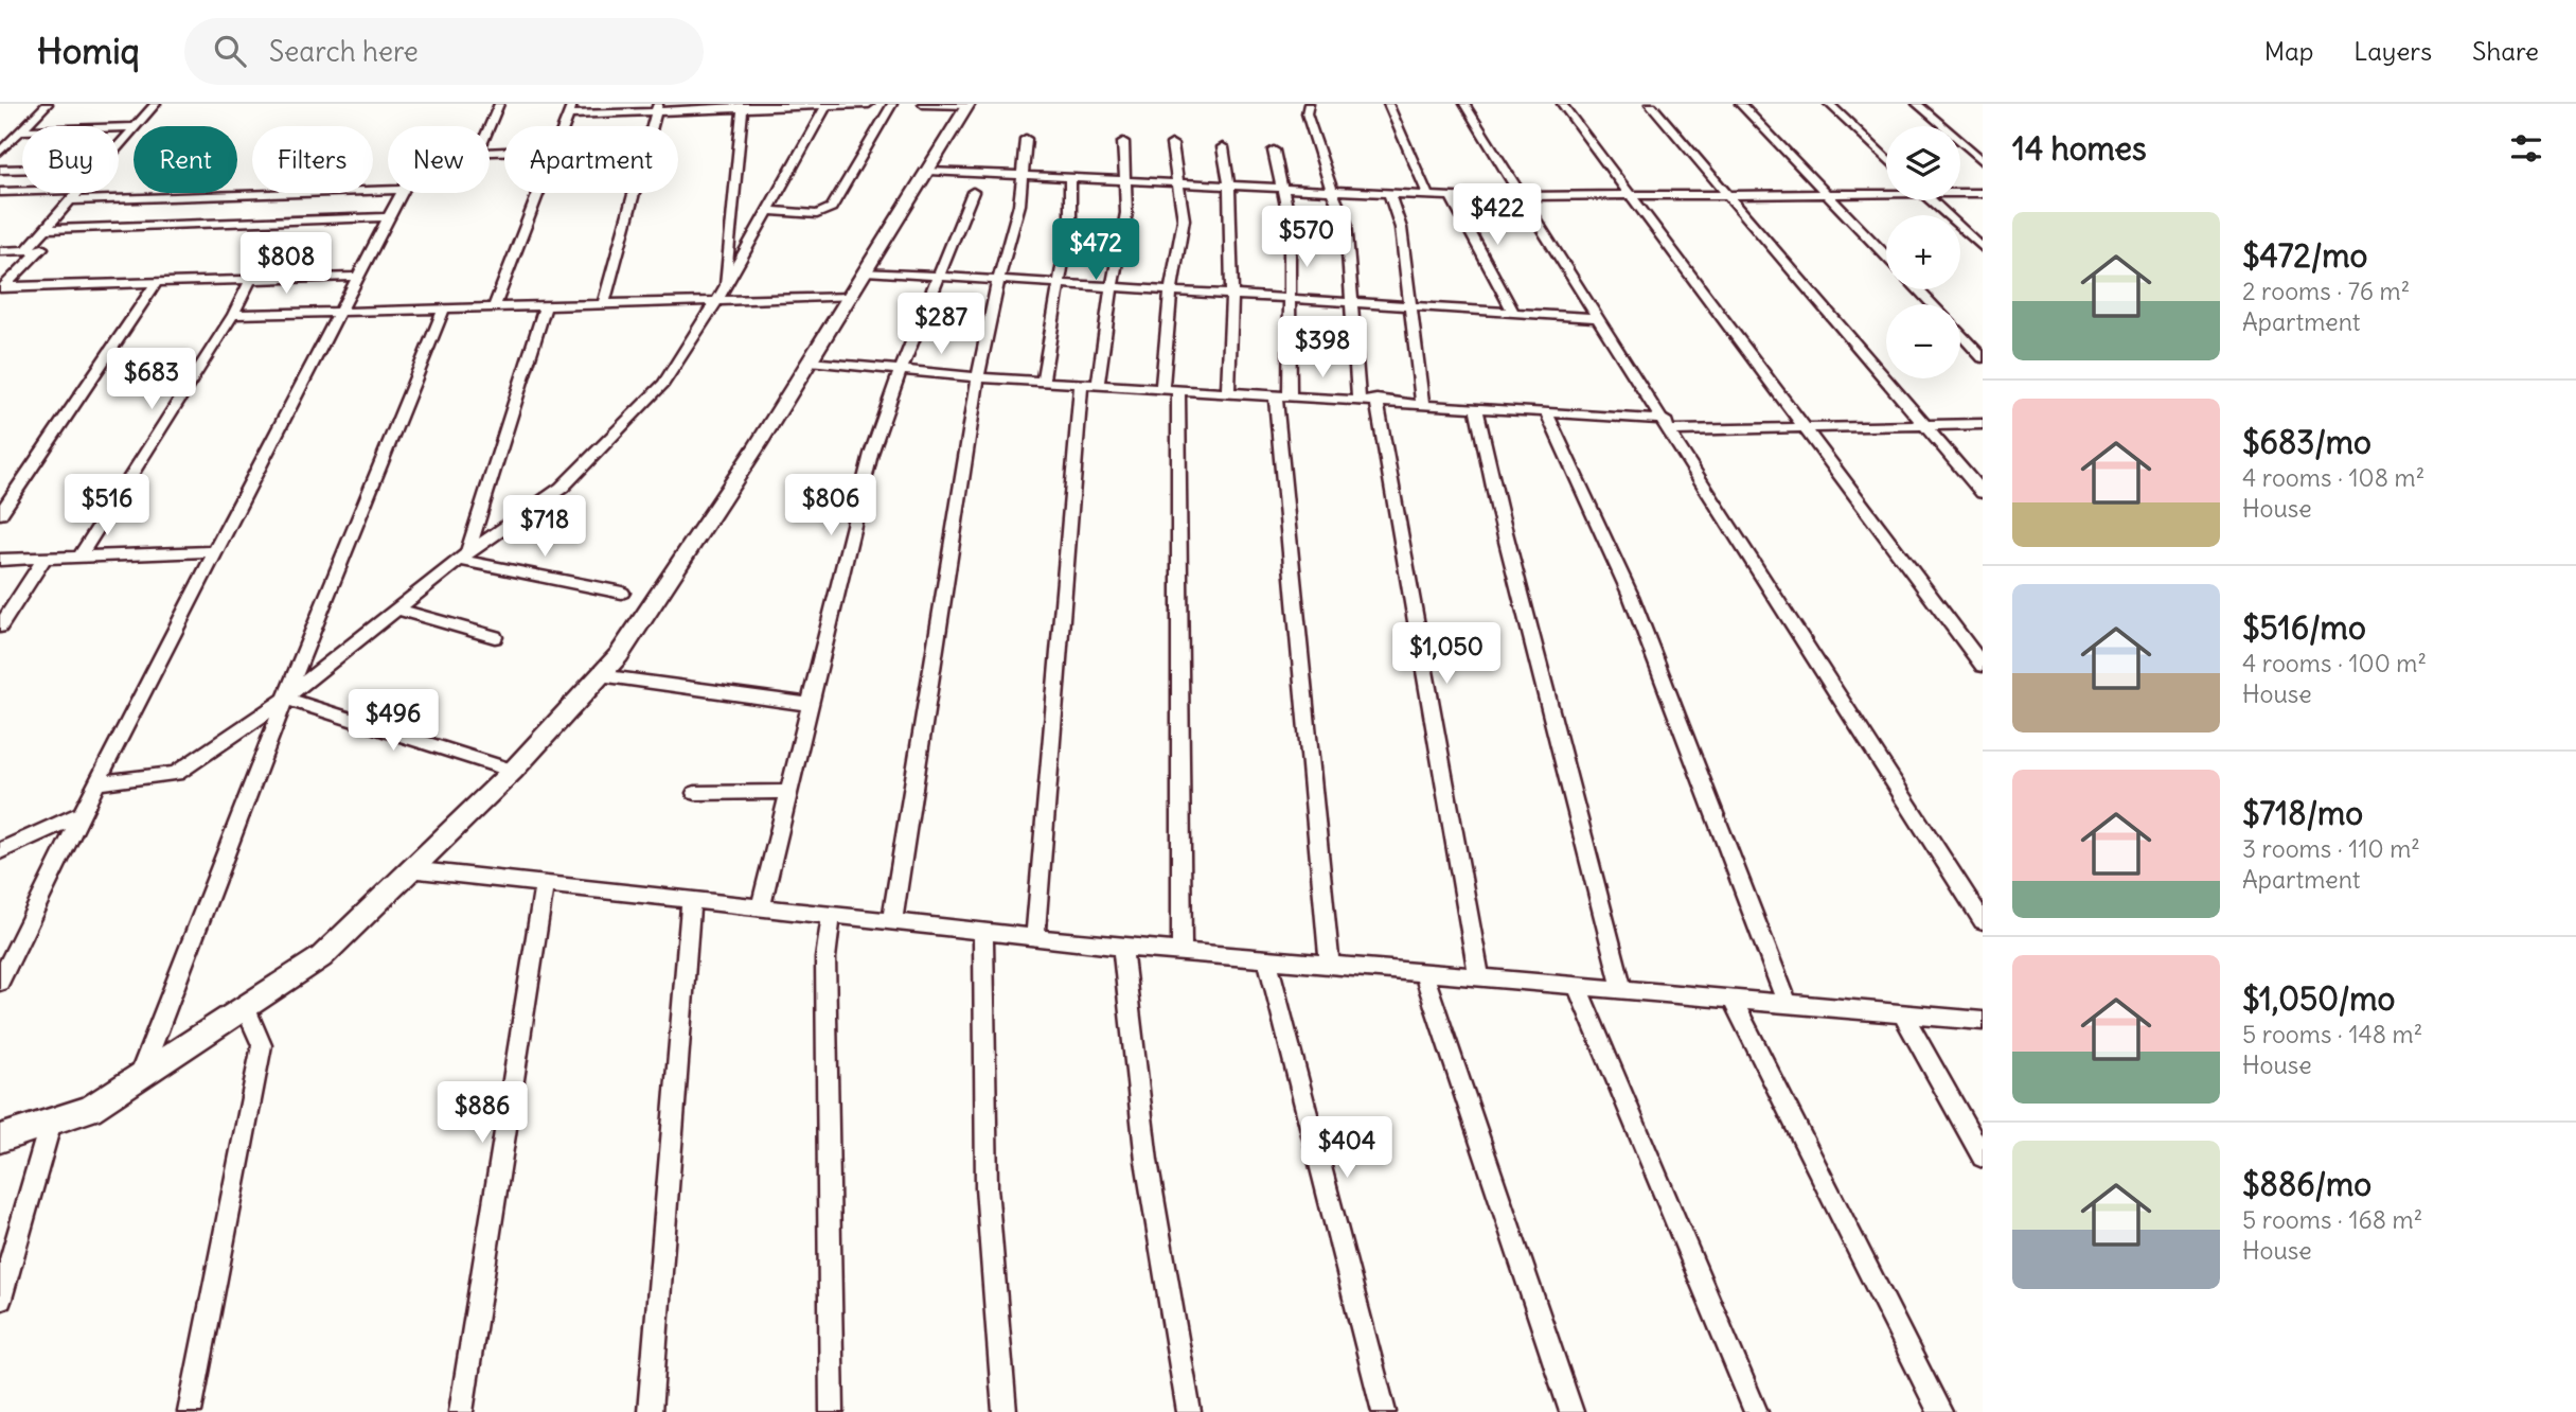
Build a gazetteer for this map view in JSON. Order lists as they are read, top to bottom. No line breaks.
{"page":{"header":"Homiq","search":"Search here","nav":["Map","Layers","Share"],"heading":"14 homes","map_buttons":["+","−"],"chip":["Buy","Rent","Filters","New","Apartment"],"price":["$422","$570","$472","$808","$287","$398","$683","$516","$806","$718","$1,050","$496","$886","$404"],"list":[{"name":"$472/mo","note":"2 rooms · 76 m² · Apartment"},{"name":"$683/mo","note":"4 rooms · 108 m² · House"},{"name":"$516/mo","note":"4 rooms · 100 m² · House"},{"name":"$718/mo","note":"3 rooms · 110 m² · Apartment"},{"name":"$1,050/mo","note":"5 rooms · 148 m² · House"},{"name":"$886/mo","note":"5 rooms · 168 m² · House"}]}}
